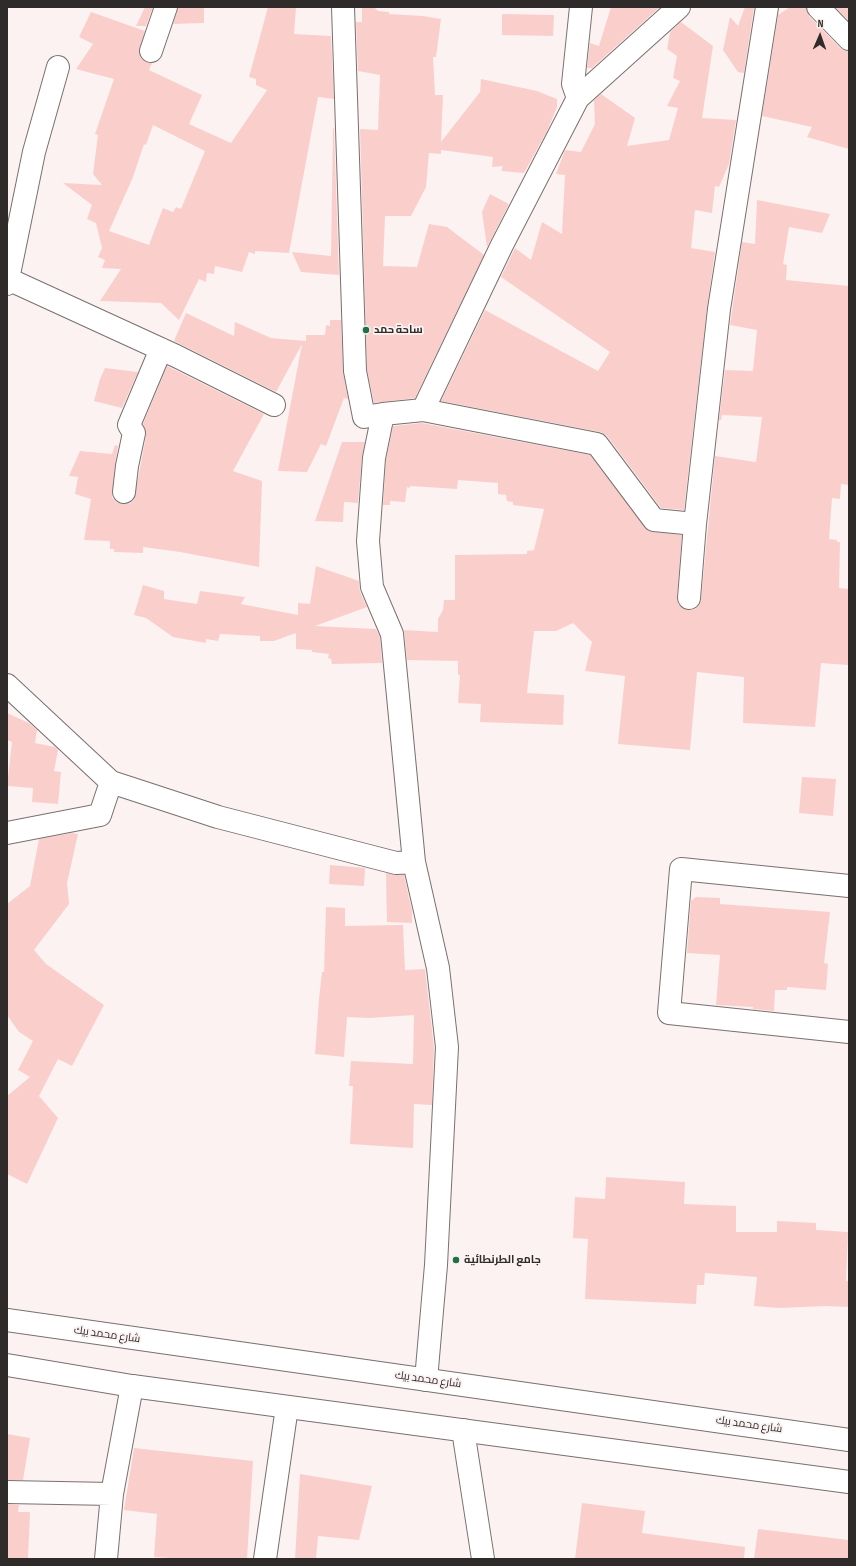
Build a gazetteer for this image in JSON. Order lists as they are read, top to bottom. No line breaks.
{"streets":{"street":["شارع محمد بيك"]},"places":["ساحة حمد","جامع الطرنطائية"],"north":"top"}
